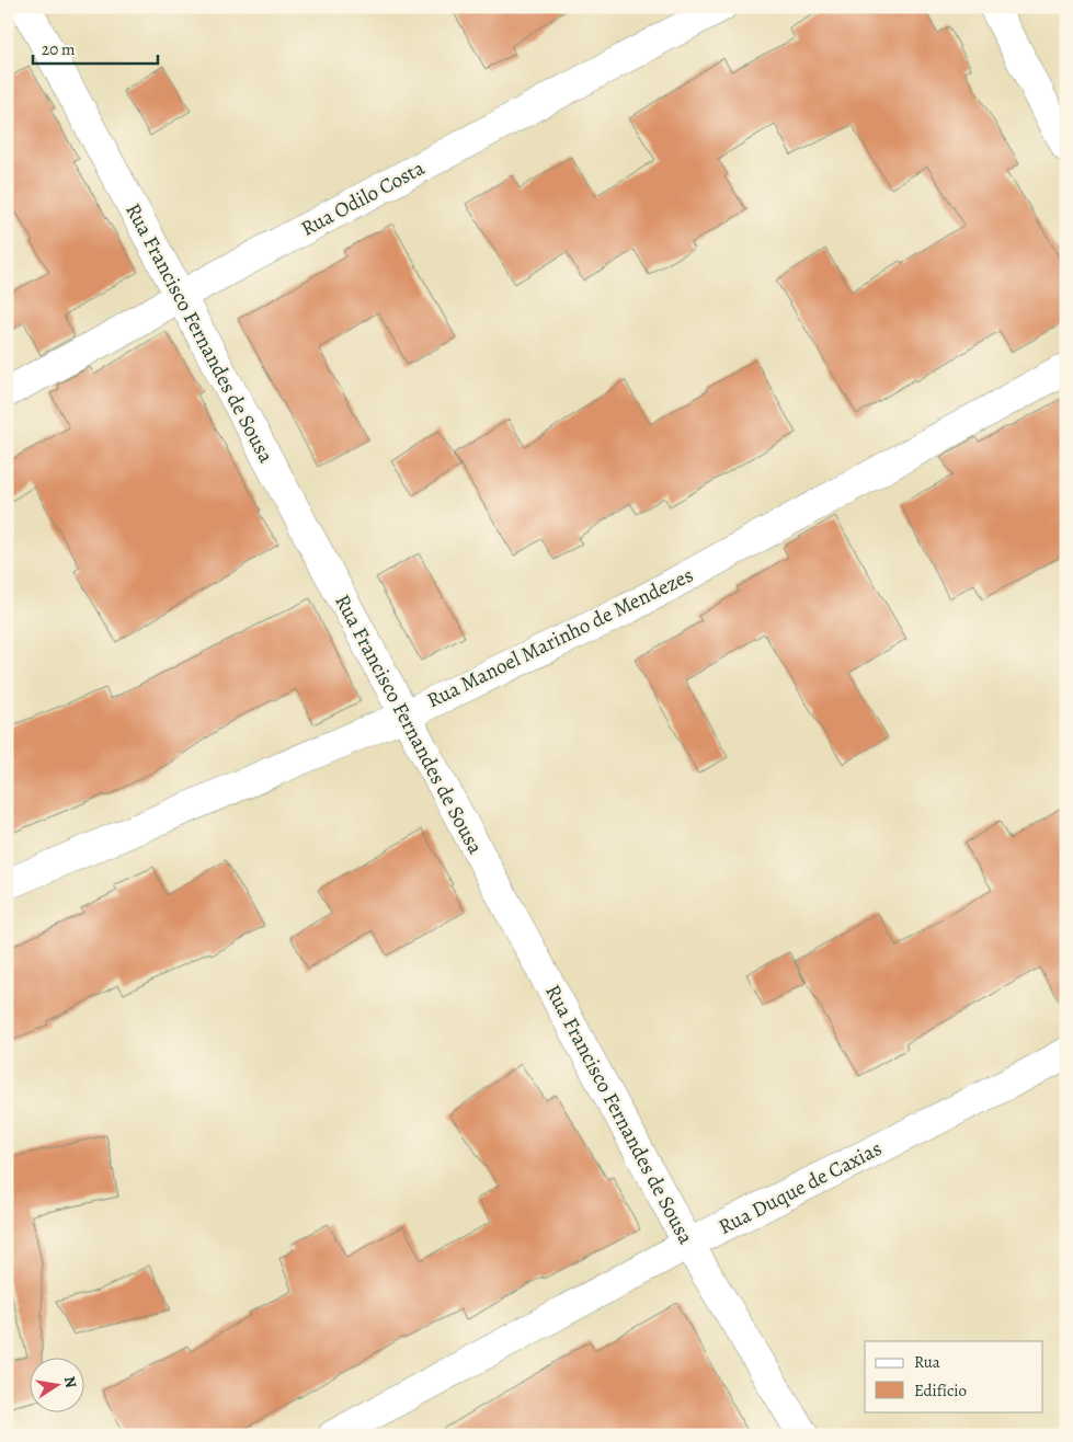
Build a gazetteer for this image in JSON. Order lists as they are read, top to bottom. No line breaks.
{"streets":{"street":["Rua Odilo Costa","Rua Francisco Fernandes de Sousa","Rua Manoel Marinho de Mendezes","Rua Duque de Caxias"]},"crossings":[["Rua Odilo Costa","Rua Francisco Fernandes de Sousa"],["Rua Francisco Fernandes de Sousa","Rua Manoel Marinho de Mendezes"],["Rua Francisco Fernandes de Sousa","Rua Duque de Caxias"]],"legend":["Rua","Edifício"],"scale_bar":"20 m","north":"right"}
